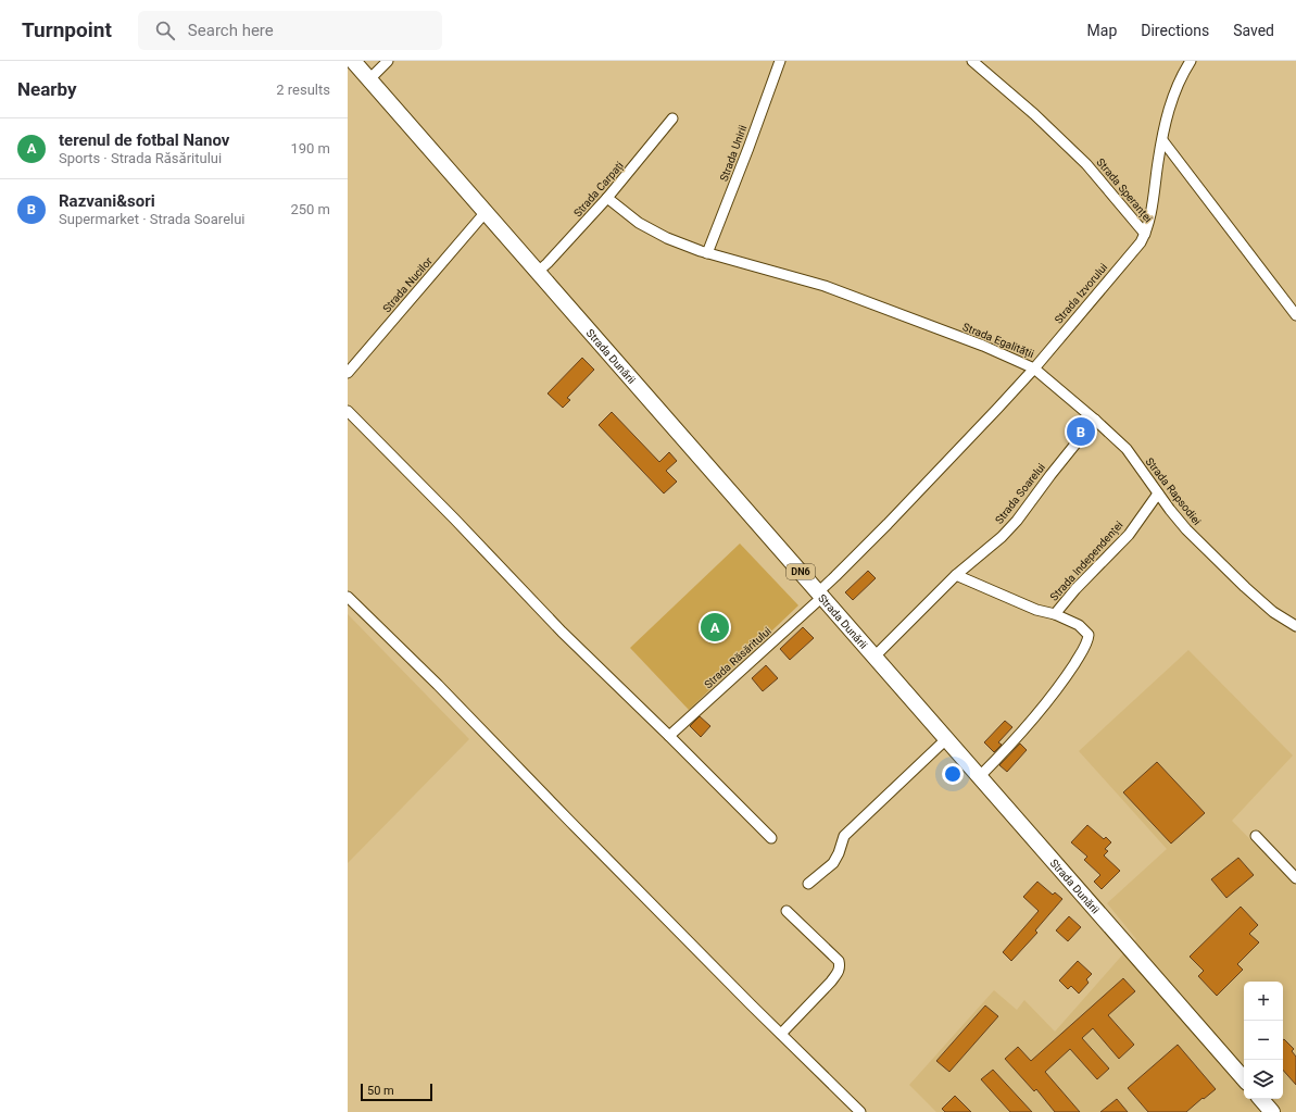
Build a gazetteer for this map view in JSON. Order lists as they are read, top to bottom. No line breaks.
{"streets":{"main road":["Strada Dunării","DN6"],"street":["Strada Unirii","Strada Carpați","Strada Speranței","Strada Nucilor","Strada Izvorului","Strada Egalității","Strada Rapsodiei","Strada Soarelui","Strada Independenței","Strada Răsăritului"]},"crossings":[["Strada Unirii","Strada Egalității"],["Strada Carpați","Strada Egalității"],["Strada Carpați","Strada Dunării"],["Strada Speranței","Strada Izvorului"],["Strada Nucilor","Strada Dunării"],["Strada Izvorului","Strada Egalității"],["Strada Izvorului","Strada Rapsodiei"],["Strada Egalității","Strada Dunării"],["Strada Egalității","Strada Rapsodiei"],["Strada Egalității","Strada Răsăritului"],["Strada Dunării","Strada Soarelui"],["Strada Dunării","Strada Independenței"],["Strada Dunării","Strada Răsăritului"],["Strada Rapsodiei","Strada Soarelui"],["Strada Rapsodiei","Strada Independenței"]],"scale_bar":"50 m","page":{"header":"Turnpoint","search":"Search here","nav":["Map","Directions","Saved"],"heading":["Nearby","2 results"],"list":[{"mark":"A","name":"terenul de fotbal Nanov","note":"Sports · Strada Răsăritului","value":"190 m"},{"mark":"B","name":"Razvani&sori","note":"Supermarket · Strada Soarelui","value":"250 m"}],"pins":["B","A"],"map_buttons":["+","−"],"scale":"50 m"}}
